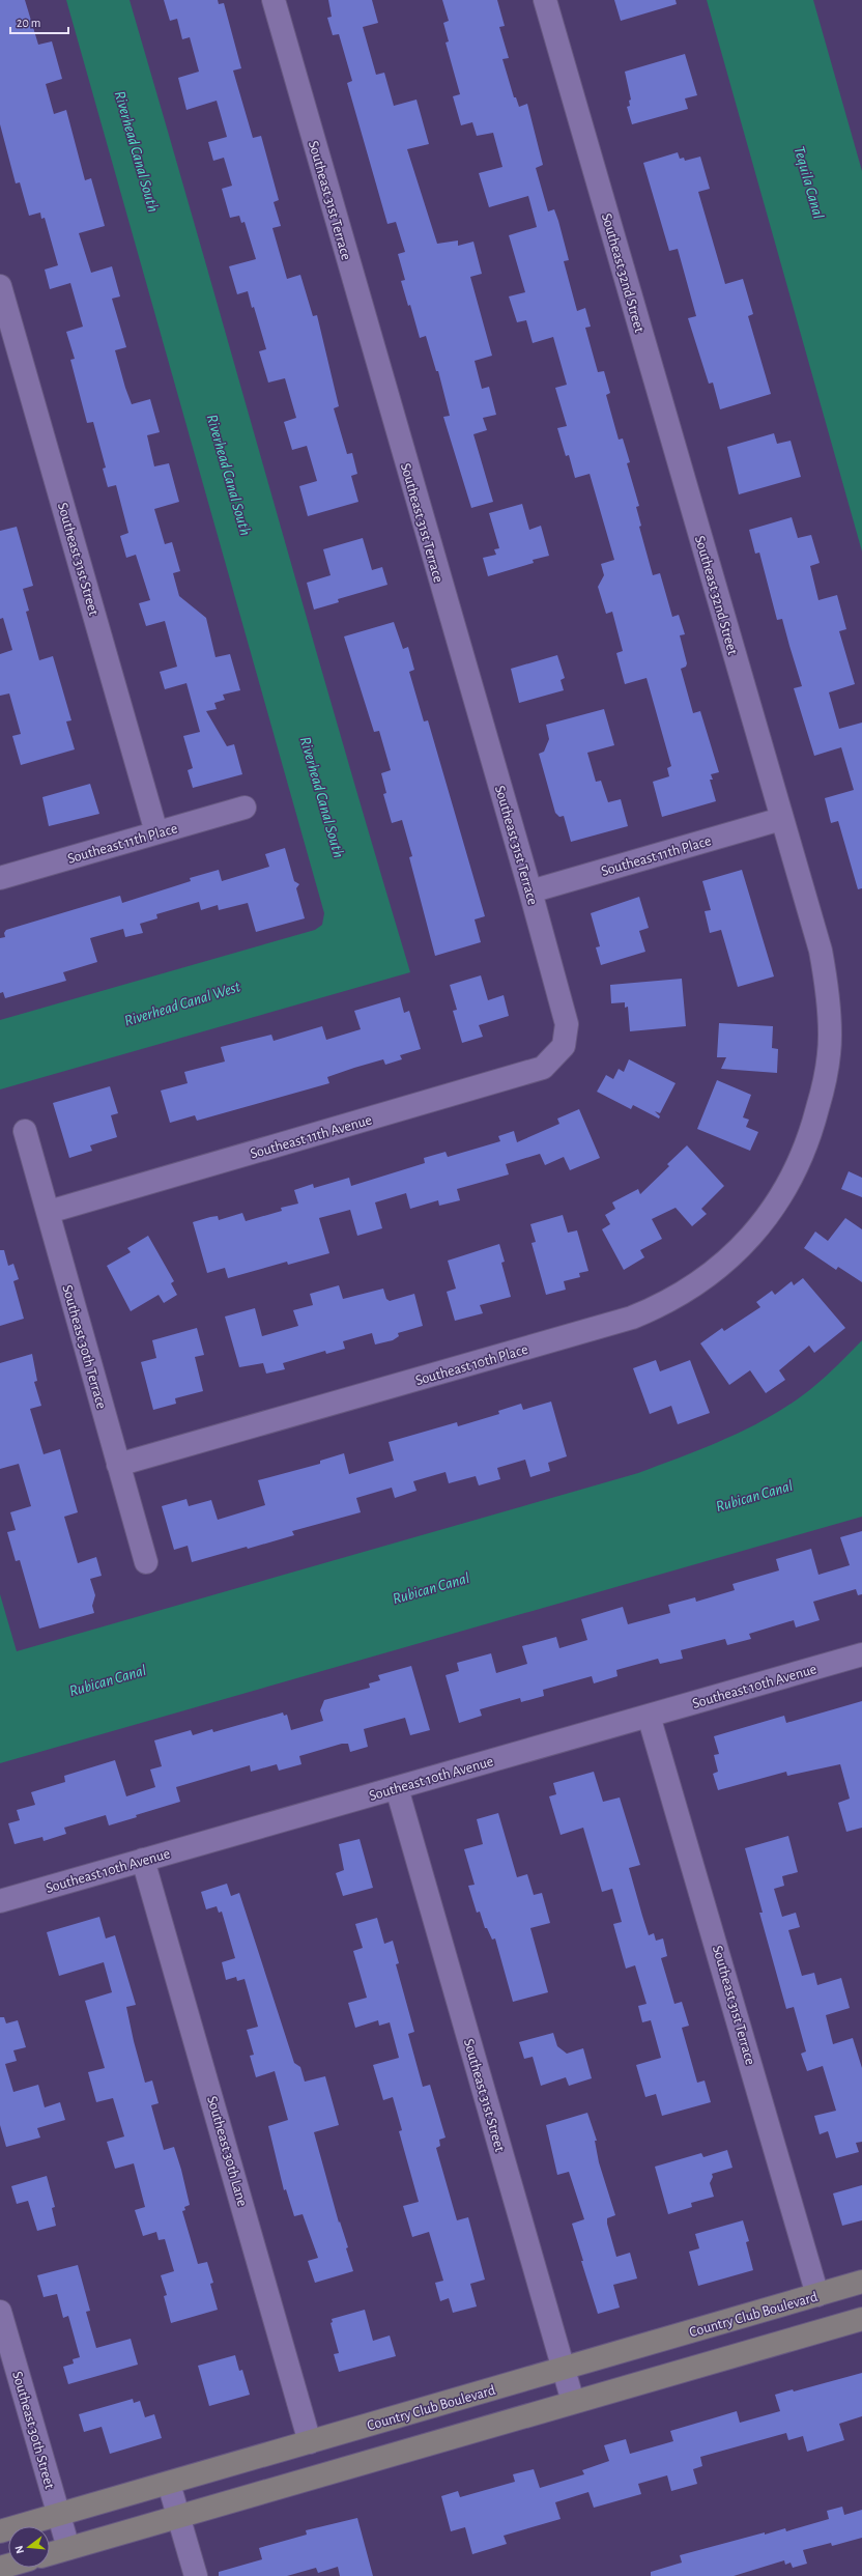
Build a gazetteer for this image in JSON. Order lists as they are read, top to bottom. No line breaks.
{"streets":{"main road":["Country Club Boulevard"],"street":["Southeast 31st Terrace","Southeast 32nd Street","Southeast 31st Street","Southeast 11th Place","Southeast 11th Avenue","Southeast 30th Terrace","Southeast 10th Place","Southeast 10th Avenue","Southeast 30th Lane","Southeast 30th Street"]},"crossings":[["Southeast 31st Terrace","Southeast 11th Place"],["Southeast 31st Terrace","Southeast 11th Avenue"],["Southeast 31st Terrace","Southeast 10th Avenue"],["Southeast 31st Terrace","Country Club Boulevard"],["Southeast 32nd Street","Southeast 11th Place"],["Southeast 32nd Street","Southeast 10th Place"],["Southeast 31st Street","Southeast 11th Place"],["Southeast 31st Street","Southeast 10th Avenue"],["Southeast 31st Street","Country Club Boulevard"],["Southeast 11th Avenue","Southeast 30th Terrace"],["Southeast 30th Terrace","Southeast 10th Place"],["Southeast 10th Avenue","Southeast 30th Lane"],["Southeast 30th Lane","Country Club Boulevard"],["Country Club Boulevard","Southeast 30th Street"]],"water":["Riverhead Canal South","Tequila Canal","Riverhead Canal West","Rubican Canal"],"scale_bar":"20 m","north":"left"}
